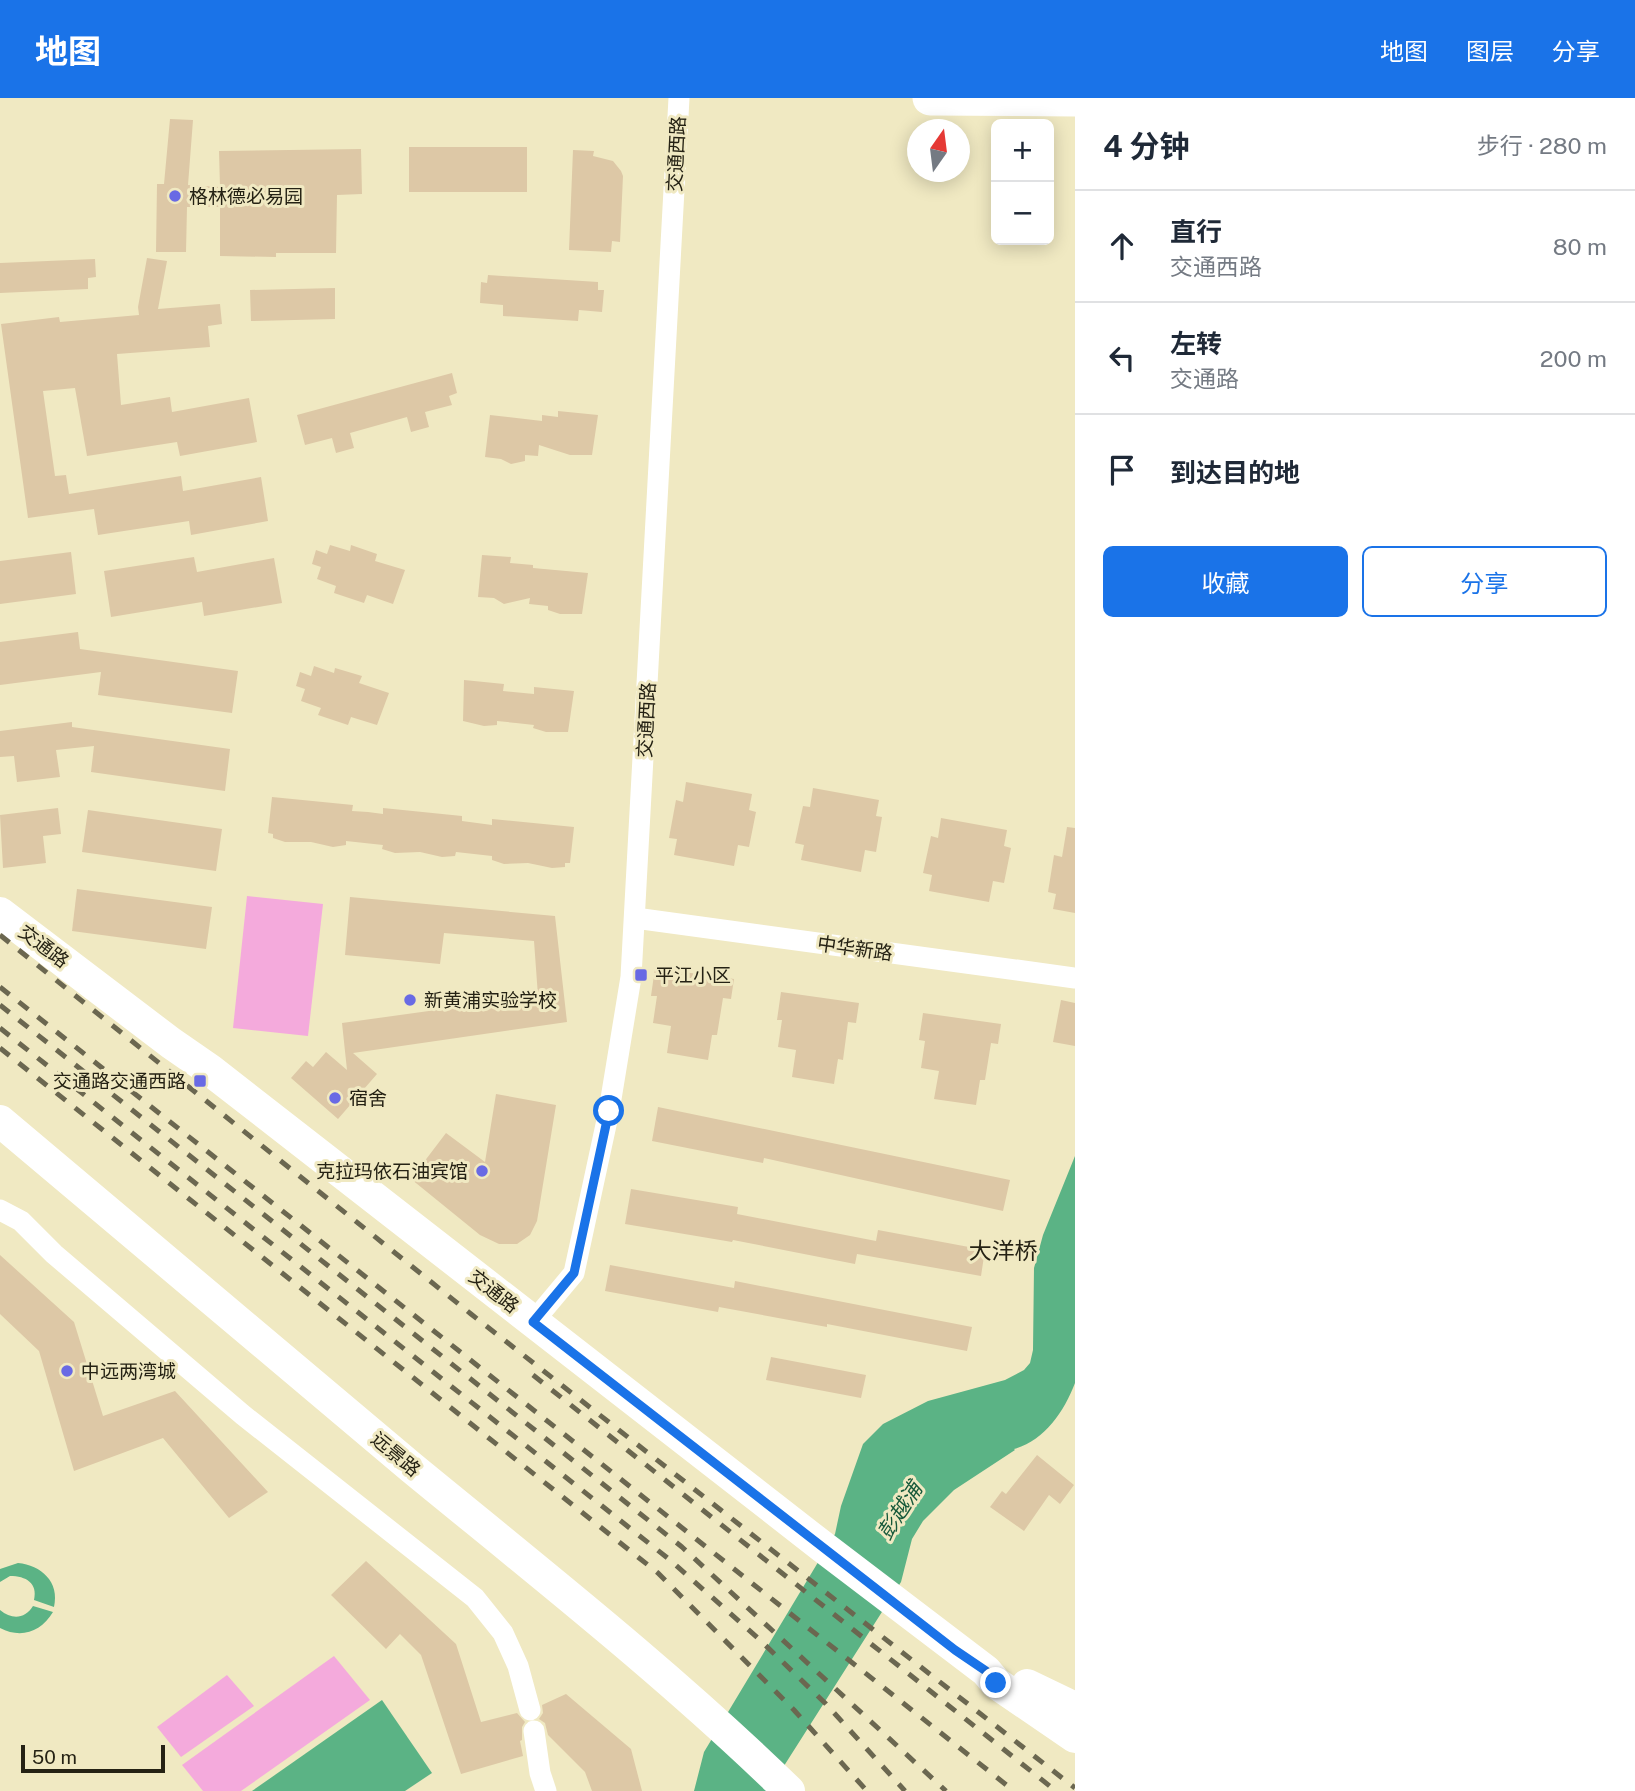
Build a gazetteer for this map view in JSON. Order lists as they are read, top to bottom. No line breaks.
{"streets":{"main road":["交通路","远景路"],"street":["交通西路","中华新路"]},"crossings":[["交通西路","交通路"],["交通西路","中华新路"]],"districts":["大洋桥"],"water":["彭越浦"],"places":{"other":["格林德必易园","新黄浦实验学校","宿舍","克拉玛依石油宾馆","中远两湾城"],"transit":["平江小区","交通路交通西路"]},"scale_bar":"50 m","north":"top","page":{"header":"地图","nav":["地图","图层","分享"],"heading":["4 分钟","步行 · 280 m"],"map_buttons":["+","−"],"list":[["直行","交通西路","80 m"],["左转","交通路","200 m"],"到达目的地"],"buttons":["收藏","分享"],"scale":"50 m"}}
